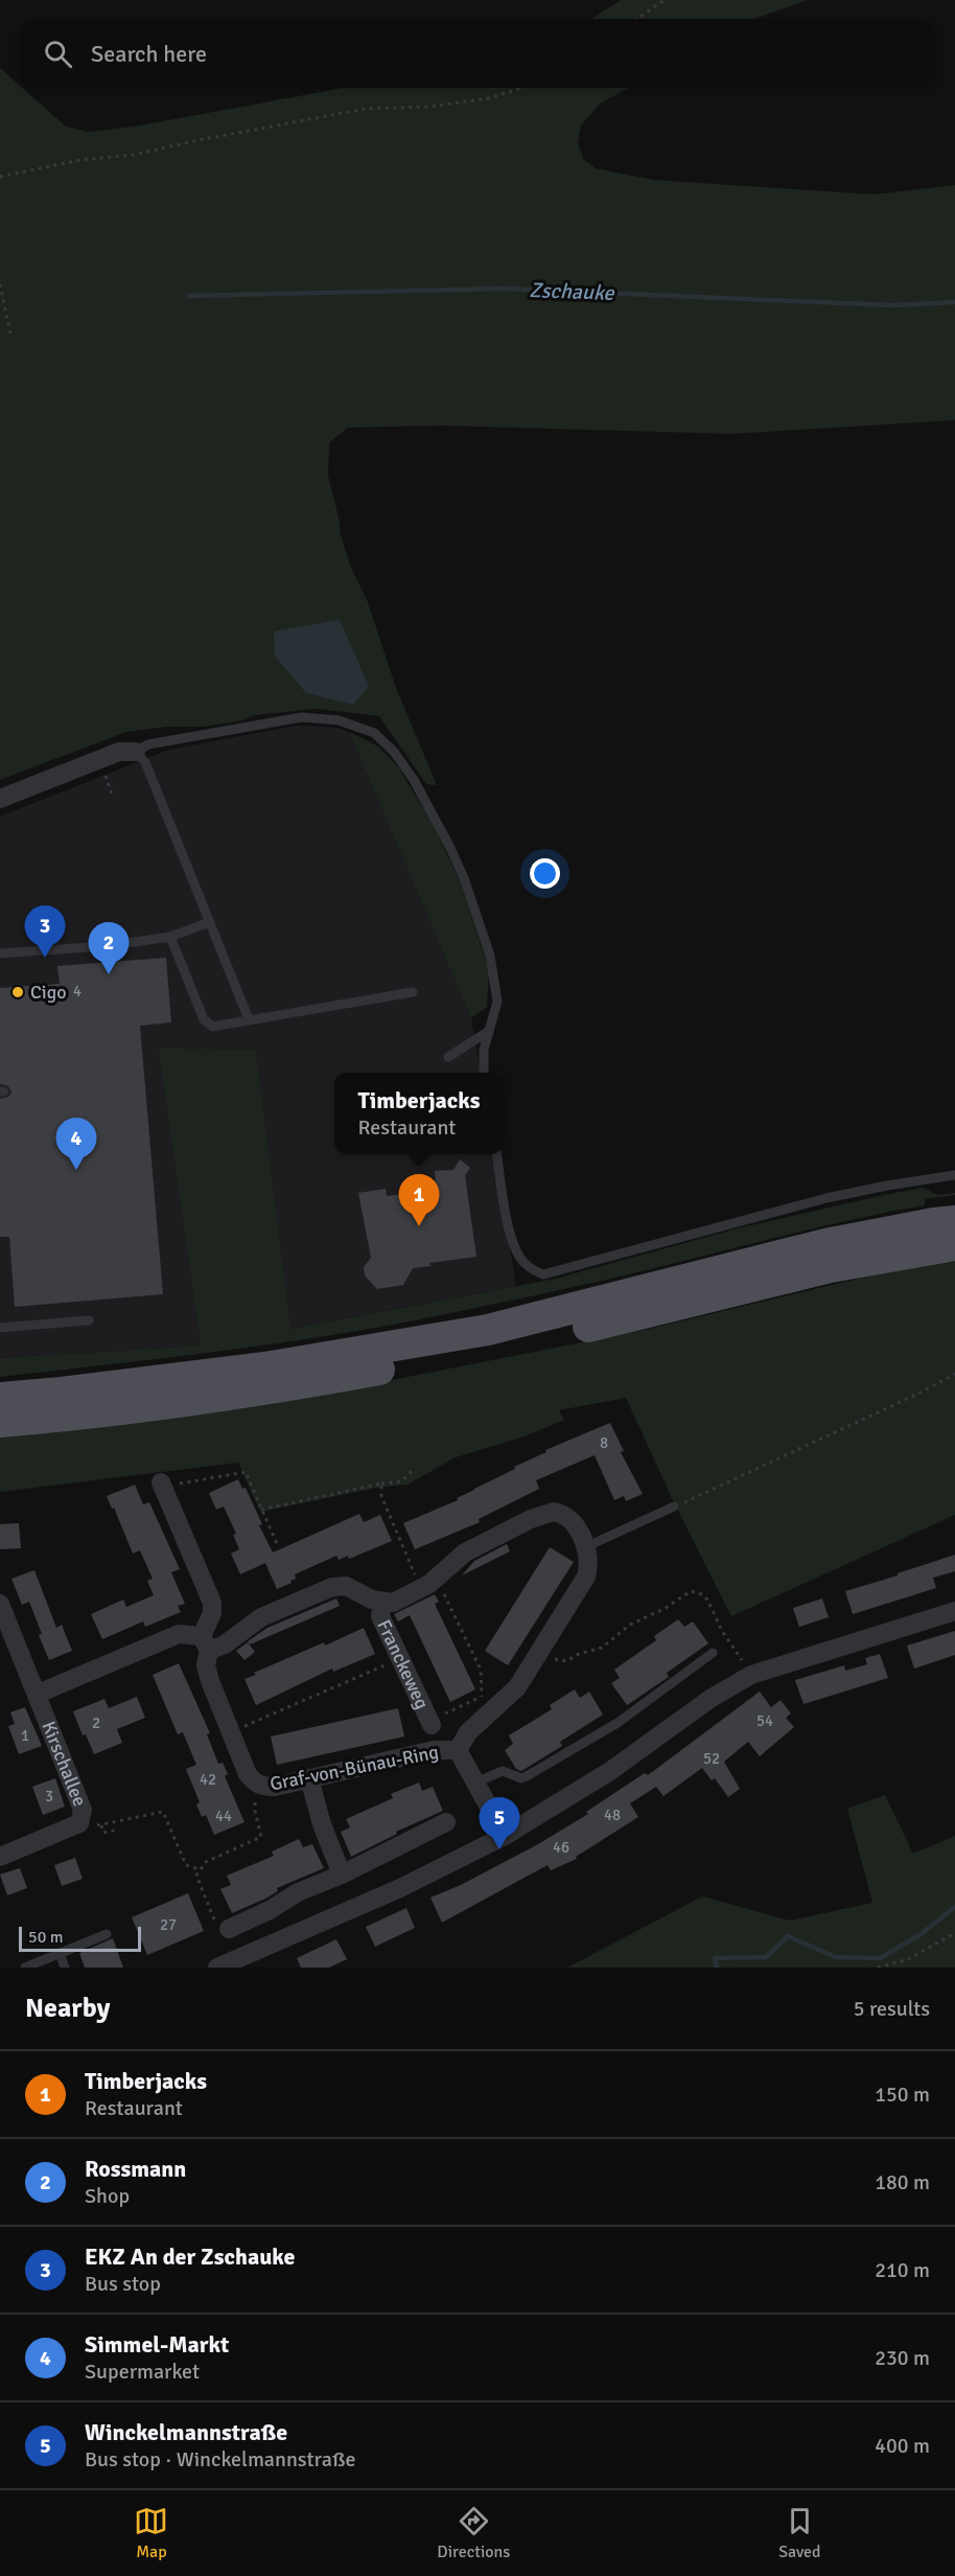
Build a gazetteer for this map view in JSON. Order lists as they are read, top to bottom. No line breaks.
{"streets":{"street":["Franckeweg","Kirschallee","Graf-von-Bünau-Ring"]},"crossings":[["Franckeweg","Graf-von-Bünau-Ring"]],"water":["Zschauke"],"places":["Cigo"],"house_numbers":["4","8","54","2","1","52","42","3","48","44","46","27"],"scale_bar":"50 m","page":{"search":"Search here","pins":["3","2","4","1","5"],"popup":["Timberjacks","Restaurant"],"scale":"50 m","heading":["Nearby","5 results"],"list":[{"mark":"1","name":"Timberjacks","note":"Restaurant","value":"150 m"},{"mark":"2","name":"Rossmann","note":"Shop","value":"180 m"},{"mark":"3","name":"EKZ An der Zschauke","note":"Bus stop","value":"210 m"},{"mark":"4","name":"Simmel-Markt","note":"Supermarket","value":"230 m"},{"mark":"5","name":"Winckelmannstraße","note":"Bus stop · Winckelmannstraße","value":"400 m"}],"nav":["Map","Directions","Saved"]}}
